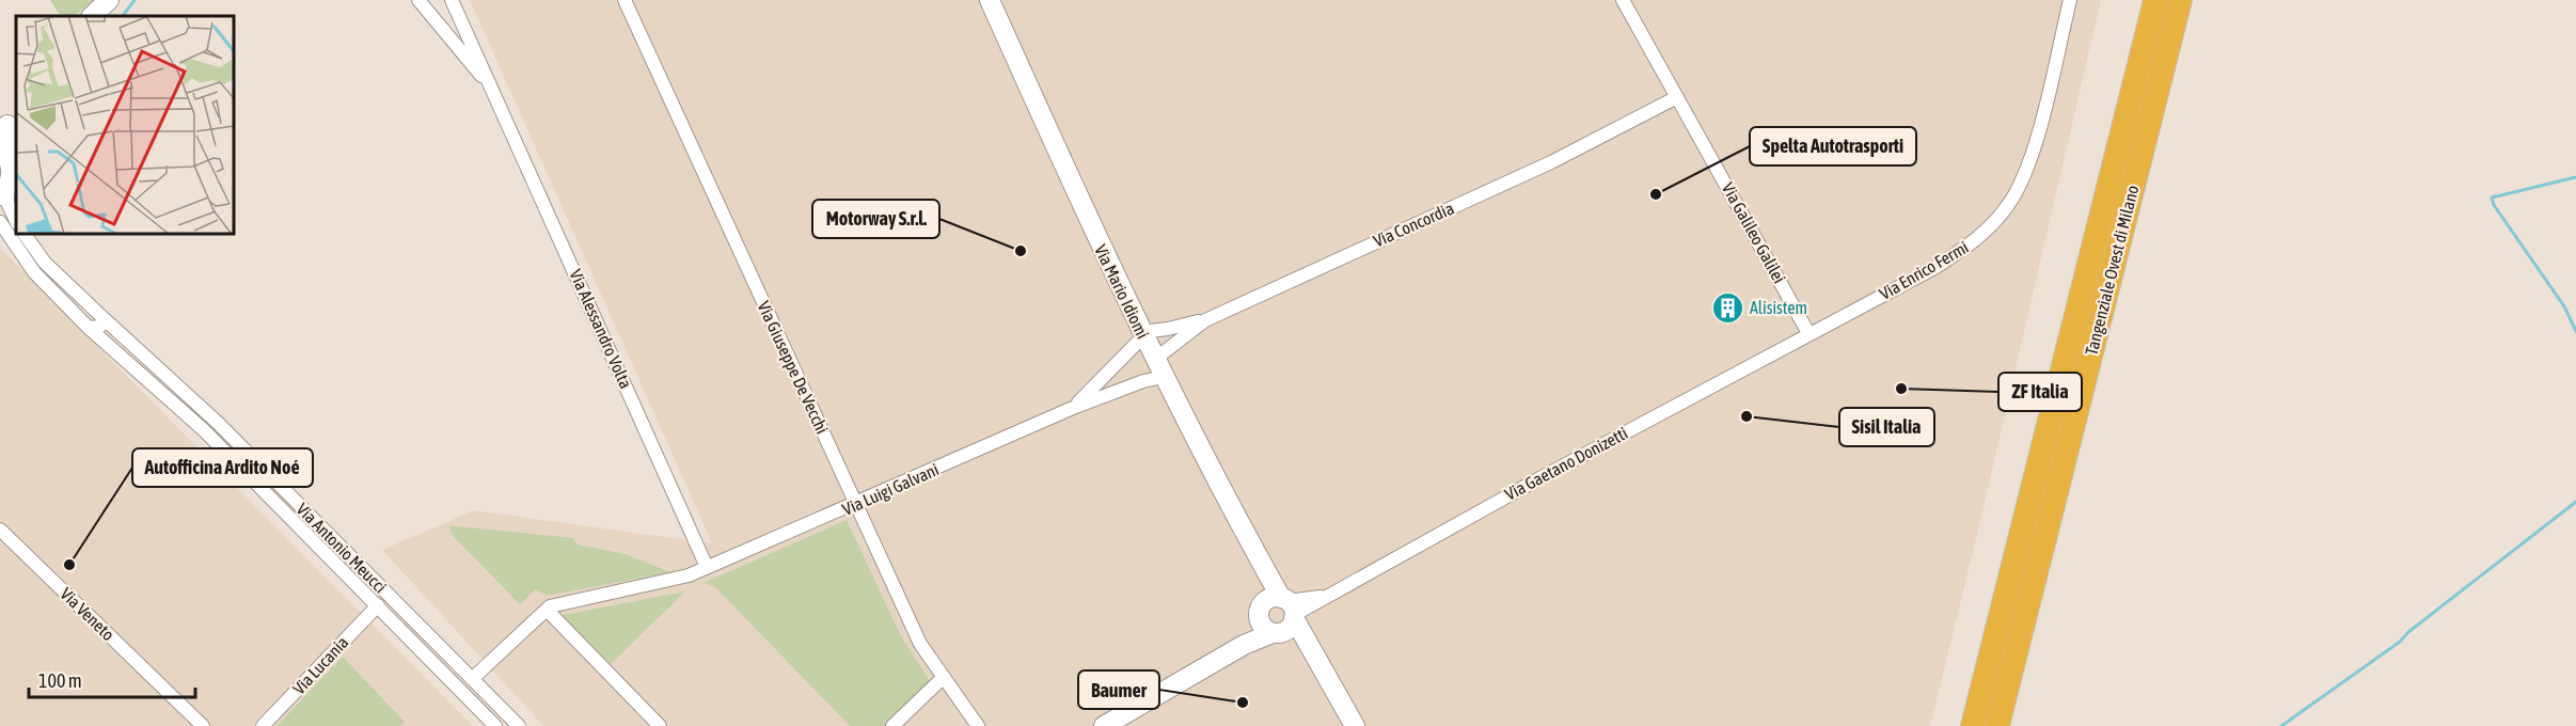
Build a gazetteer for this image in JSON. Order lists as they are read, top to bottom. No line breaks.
{"streets":{"highway":["Tangenziale Ovest di Milano"],"street":["Via Concordia","Via Galileo Galilei","Via Enrico Fermi","Via Mario Idiomi","Via Alessandro Volta","Via Giuseppe De Vecchi","Via Gaetano Donizetti","Via Luigi Galvani","Via Antonio Meucci","Via Veneto","Via Lucania"]},"crossings":[["Via Concordia","Via Galileo Galilei"],["Via Concordia","Via Mario Idiomi"],["Via Concordia","Via Luigi Galvani"],["Via Galileo Galilei","Via Enrico Fermi"],["Via Galileo Galilei","Via Gaetano Donizetti"],["Via Enrico Fermi","Via Gaetano Donizetti"],["Via Mario Idiomi","Via Gaetano Donizetti"],["Via Mario Idiomi","Via Luigi Galvani"],["Via Alessandro Volta","Via Luigi Galvani"],["Via Giuseppe De Vecchi","Via Luigi Galvani"],["Via Antonio Meucci","Via Lucania"]],"places":{"other":["Spelta Autotrasporti","Motorway S.r.l.","ZF Italia","Sisil Italia","Autofficina Ardito Noé","Baumer"],"building":["Alisistem"]},"scale_bar":"100 m"}
